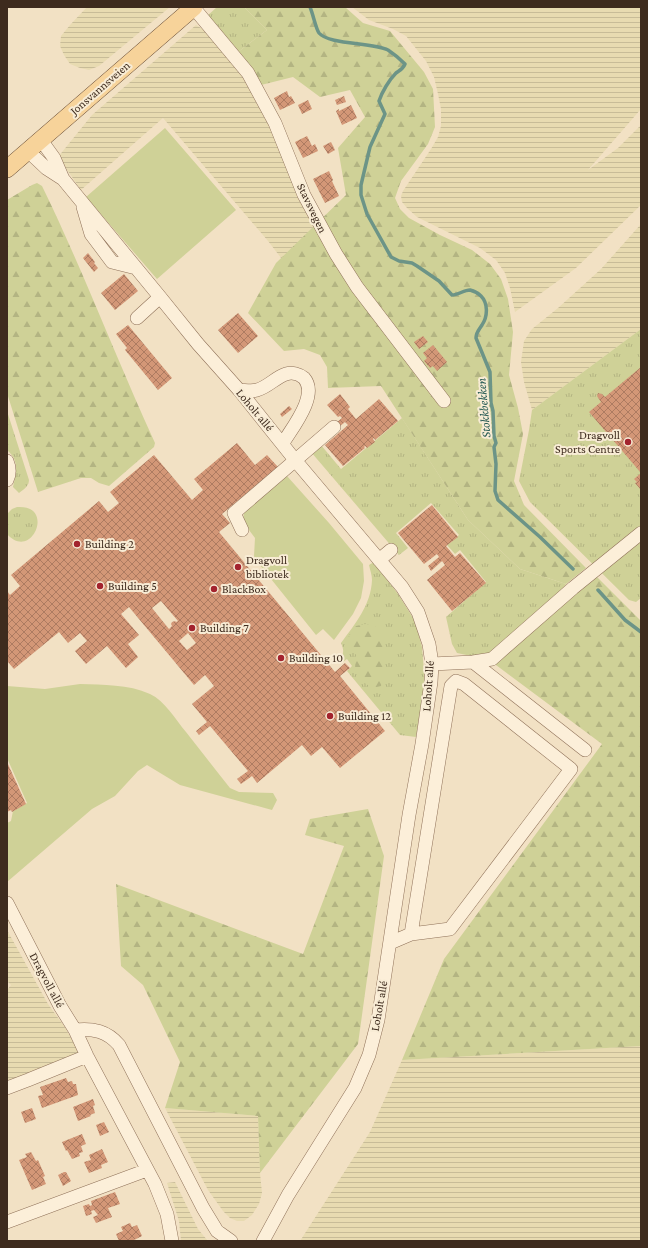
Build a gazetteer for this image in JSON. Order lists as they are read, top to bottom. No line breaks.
{"streets":{"main road":["Jonsvannsveien"],"street":["Stavsvegen","Loholt allé","Dragvoll allé"]},"crossings":[["Jonsvannsveien","Stavsvegen"],["Jonsvannsveien","Loholt allé"]],"water":["Stokkbekken"],"places":["Dragvoll Sports Centre","Building 2","Dragvoll bibliotek","Building 5","BlackBox","Building 7","Building 10","Building 12"]}
